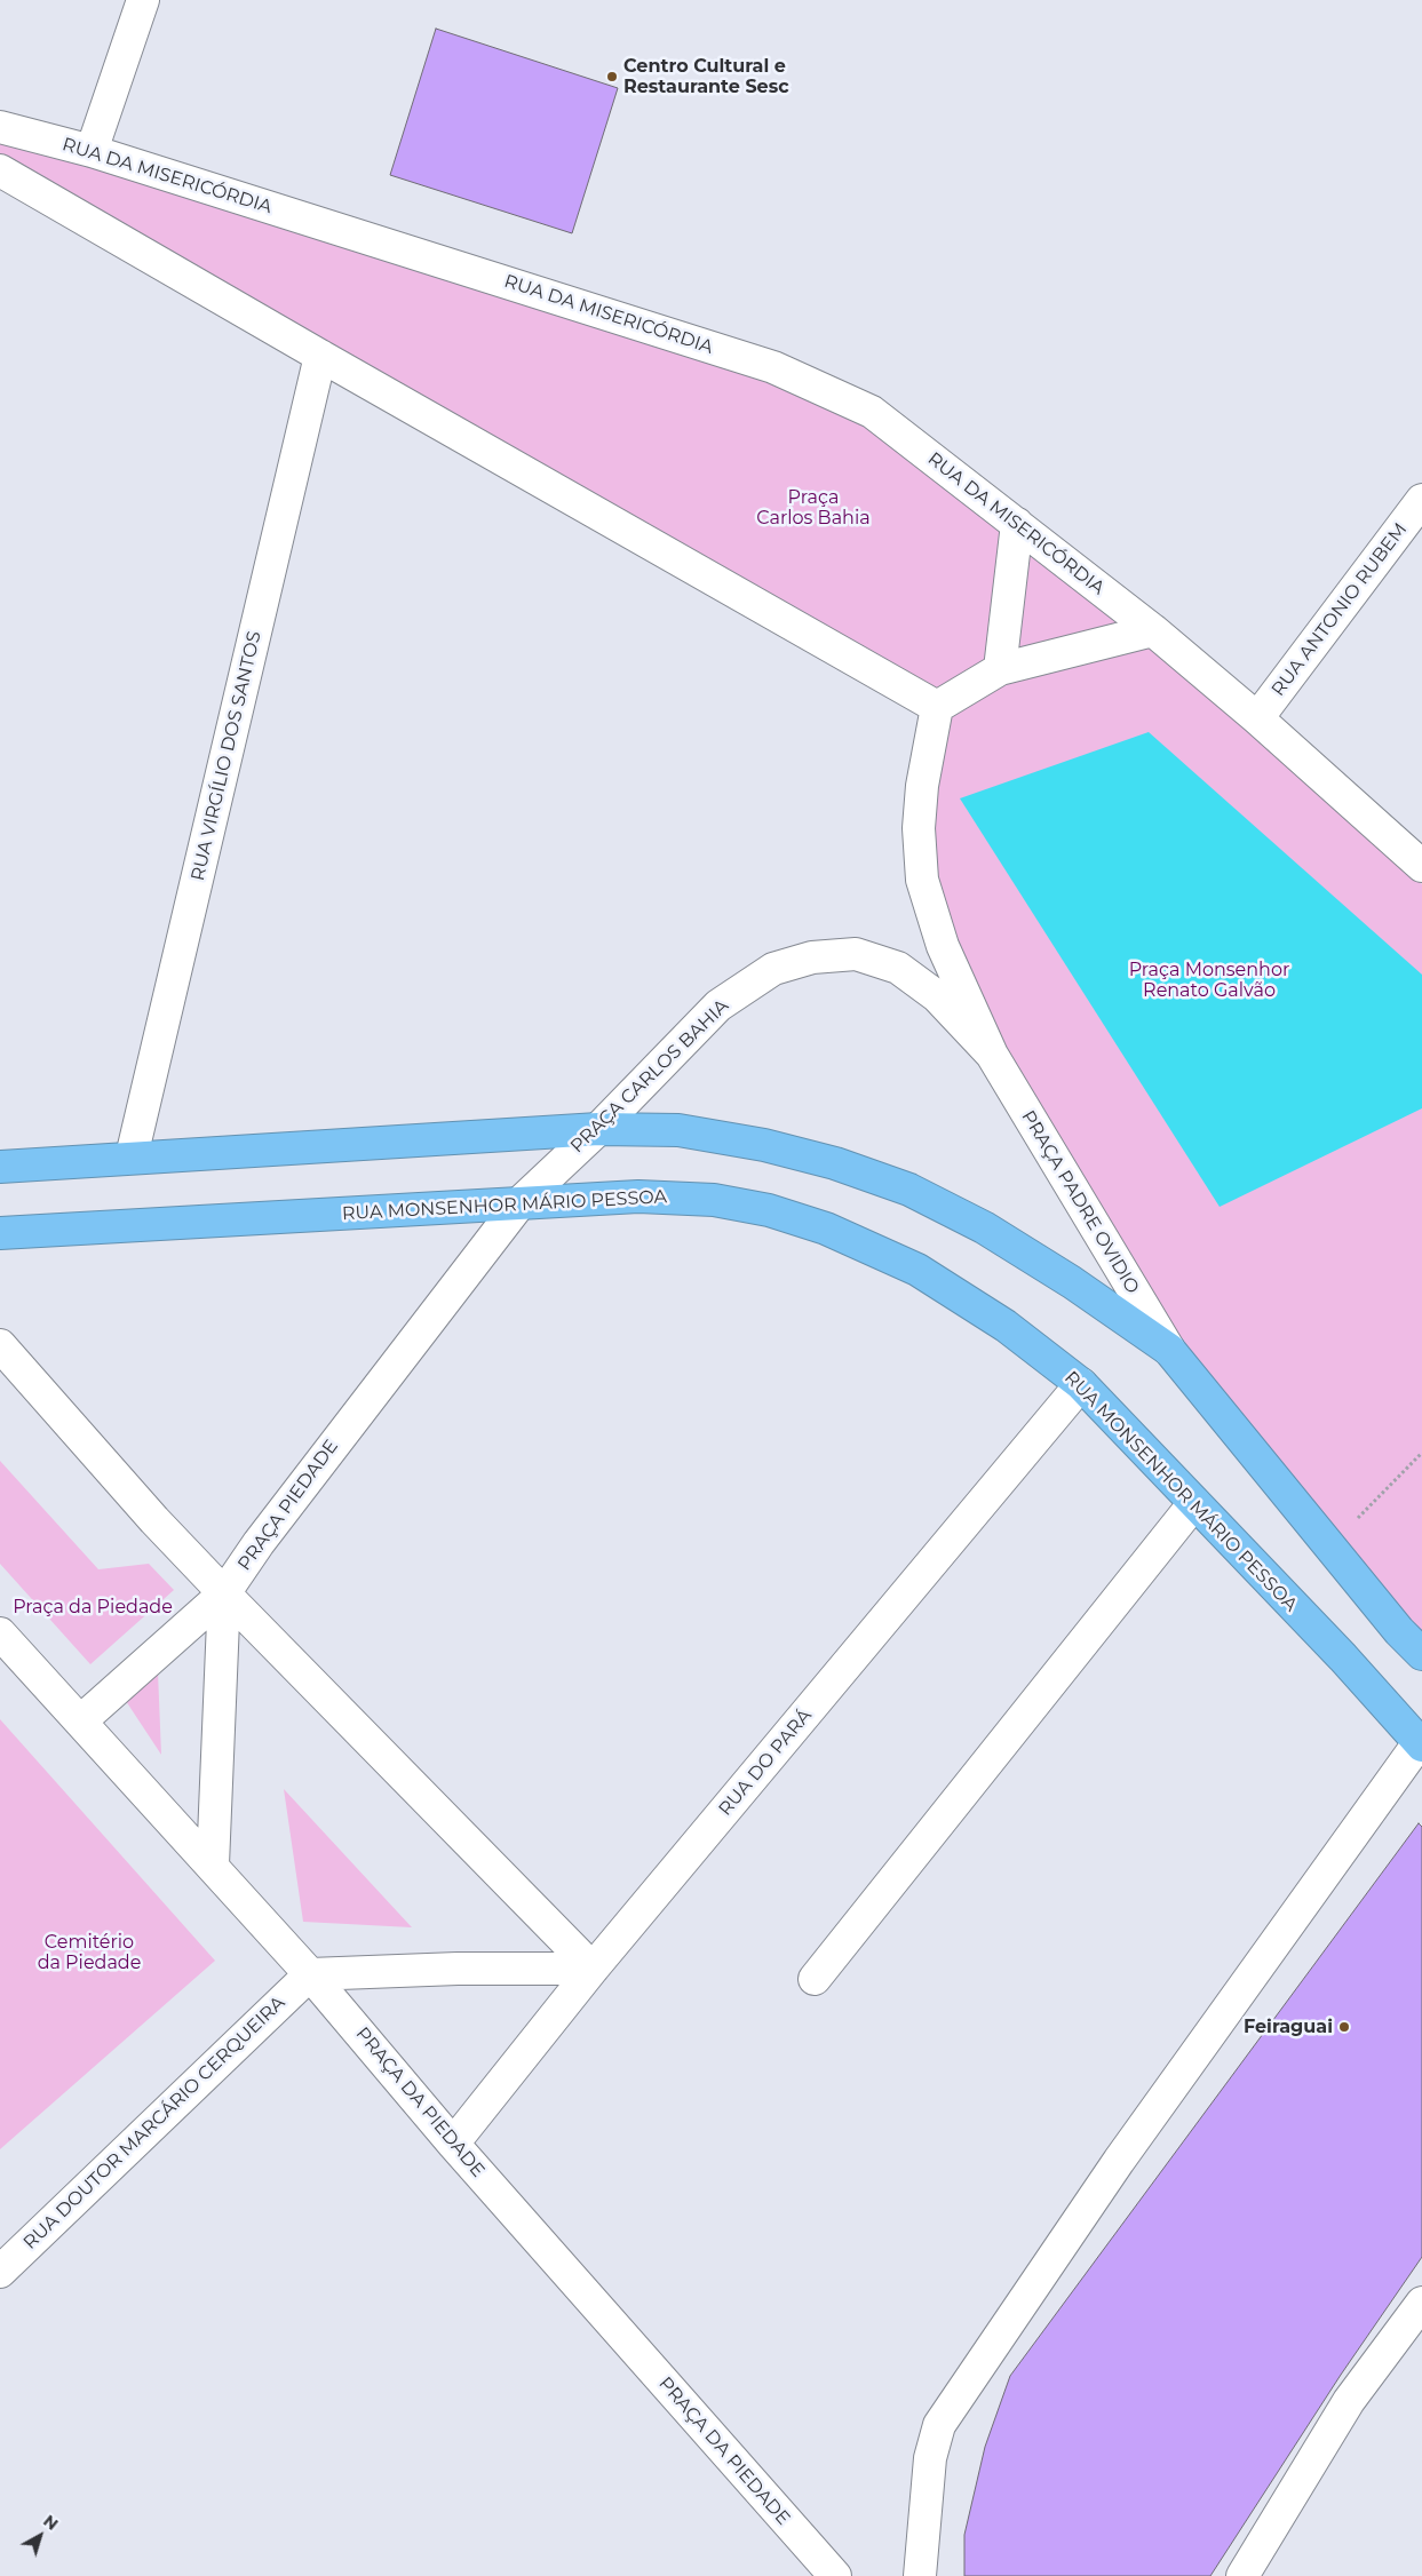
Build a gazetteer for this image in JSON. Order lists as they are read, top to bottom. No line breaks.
{"streets":{"highway":["RUA MONSENHOR MÁRIO PESSOA"],"street":["RUA DA MISERICÓRDIA","RUA ANTONIO RUBEM","RUA VIRGÍLIO DOS SANTOS","PRAÇA CARLOS BAHIA","PRAÇA PADRE OVIDIO","PRAÇA PIEDADE","RUA DO PARÁ","PRAÇA DA PIEDADE","RUA DOUTOR MARCÁRIO CERQUEIRA"]},"crossings":[["PRAÇA CARLOS BAHIA","PRAÇA PADRE OVIDIO"],["PRAÇA CARLOS BAHIA","RUA MONSENHOR MÁRIO PESSOA"],["PRAÇA CARLOS BAHIA","PRAÇA PIEDADE"],["RUA MONSENHOR MÁRIO PESSOA","PRAÇA PIEDADE"],["RUA MONSENHOR MÁRIO PESSOA","RUA DO PARÁ"],["PRAÇA PIEDADE","PRAÇA DA PIEDADE"],["RUA DO PARÁ","PRAÇA DA PIEDADE"],["PRAÇA DA PIEDADE","RUA DOUTOR MARCÁRIO CERQUEIRA"]],"parks":["Praça Carlos Bahia","Praça Monsenhor Renato Galvão","Praça da Piedade","Cemitério da Piedade"],"places":["Centro Cultural e Restaurante Sesc","Feiraguai"],"north":"top right"}
